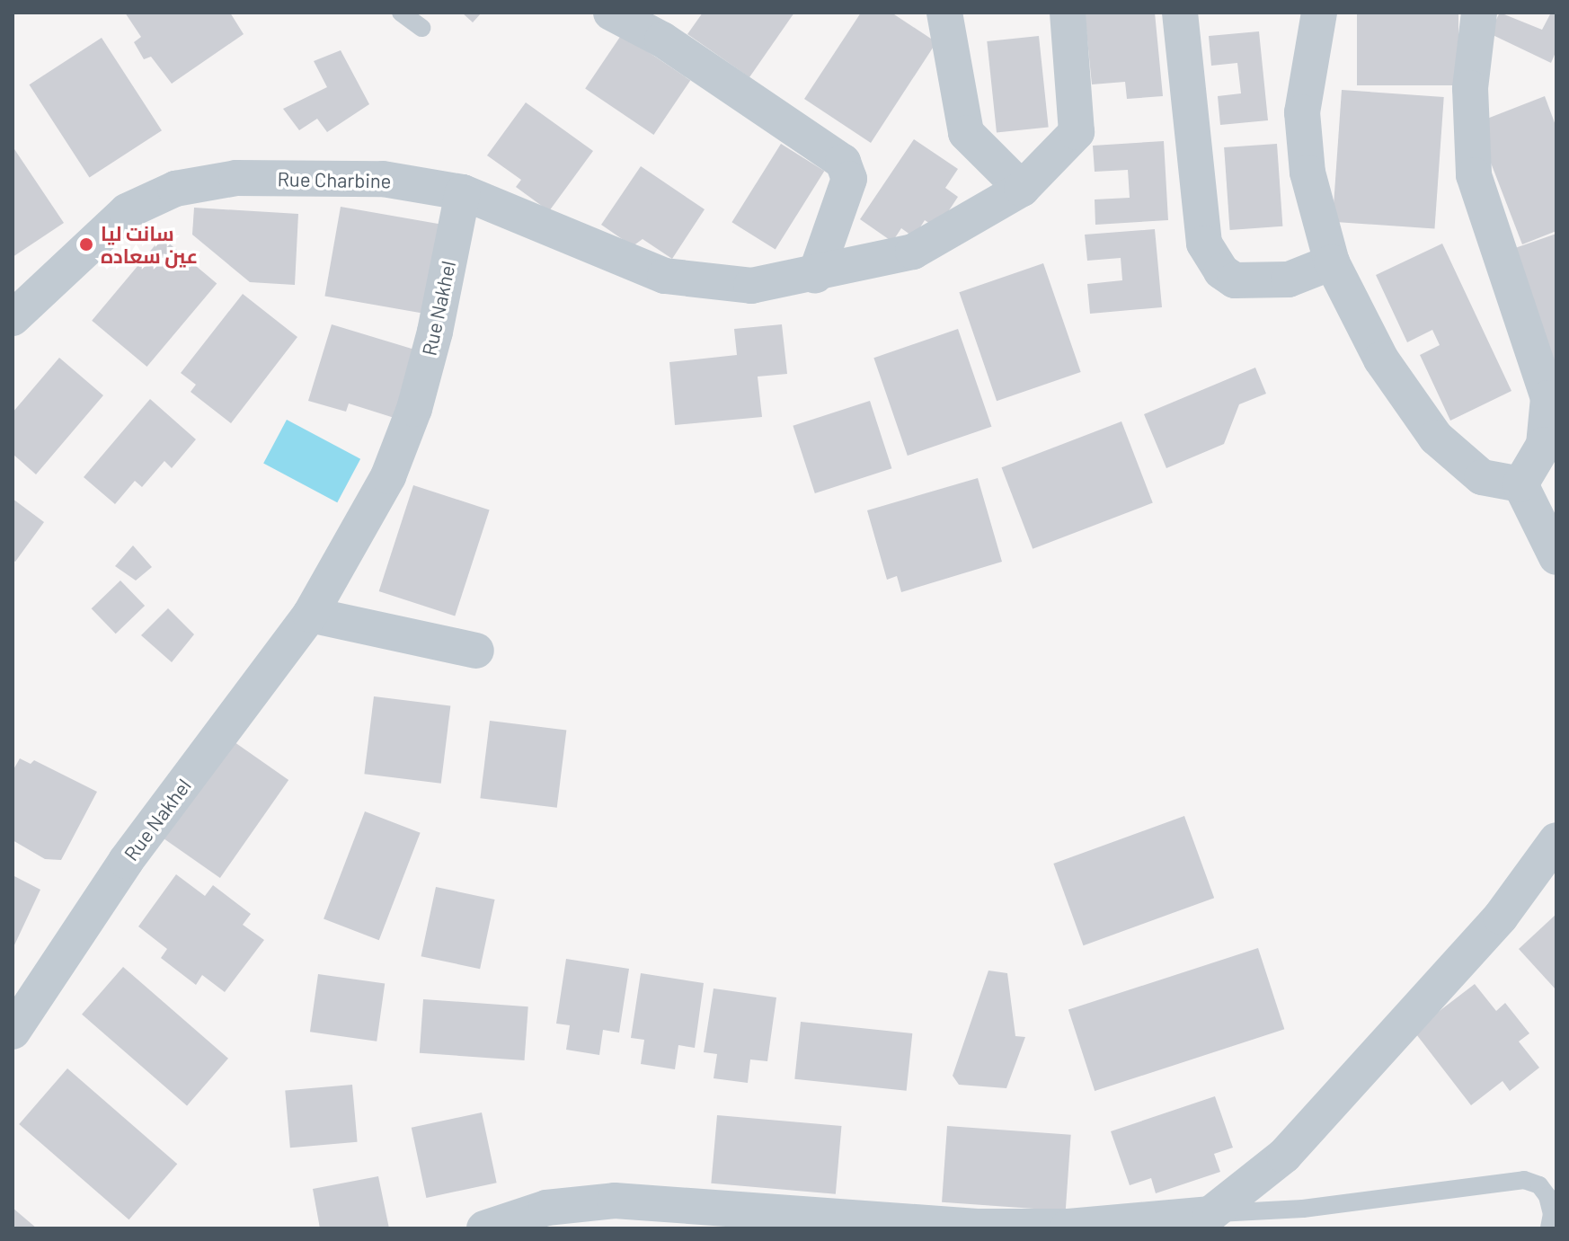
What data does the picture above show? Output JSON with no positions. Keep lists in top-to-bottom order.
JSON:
{
  "streets": {
    "street": ["Rue Charbine", "Rue Nakhel"]
  },
  "crossings": [
    ["Rue Charbine", "Rue Nakhel"]
  ],
  "places": ["سانت ليا عين سعاده"]
}
